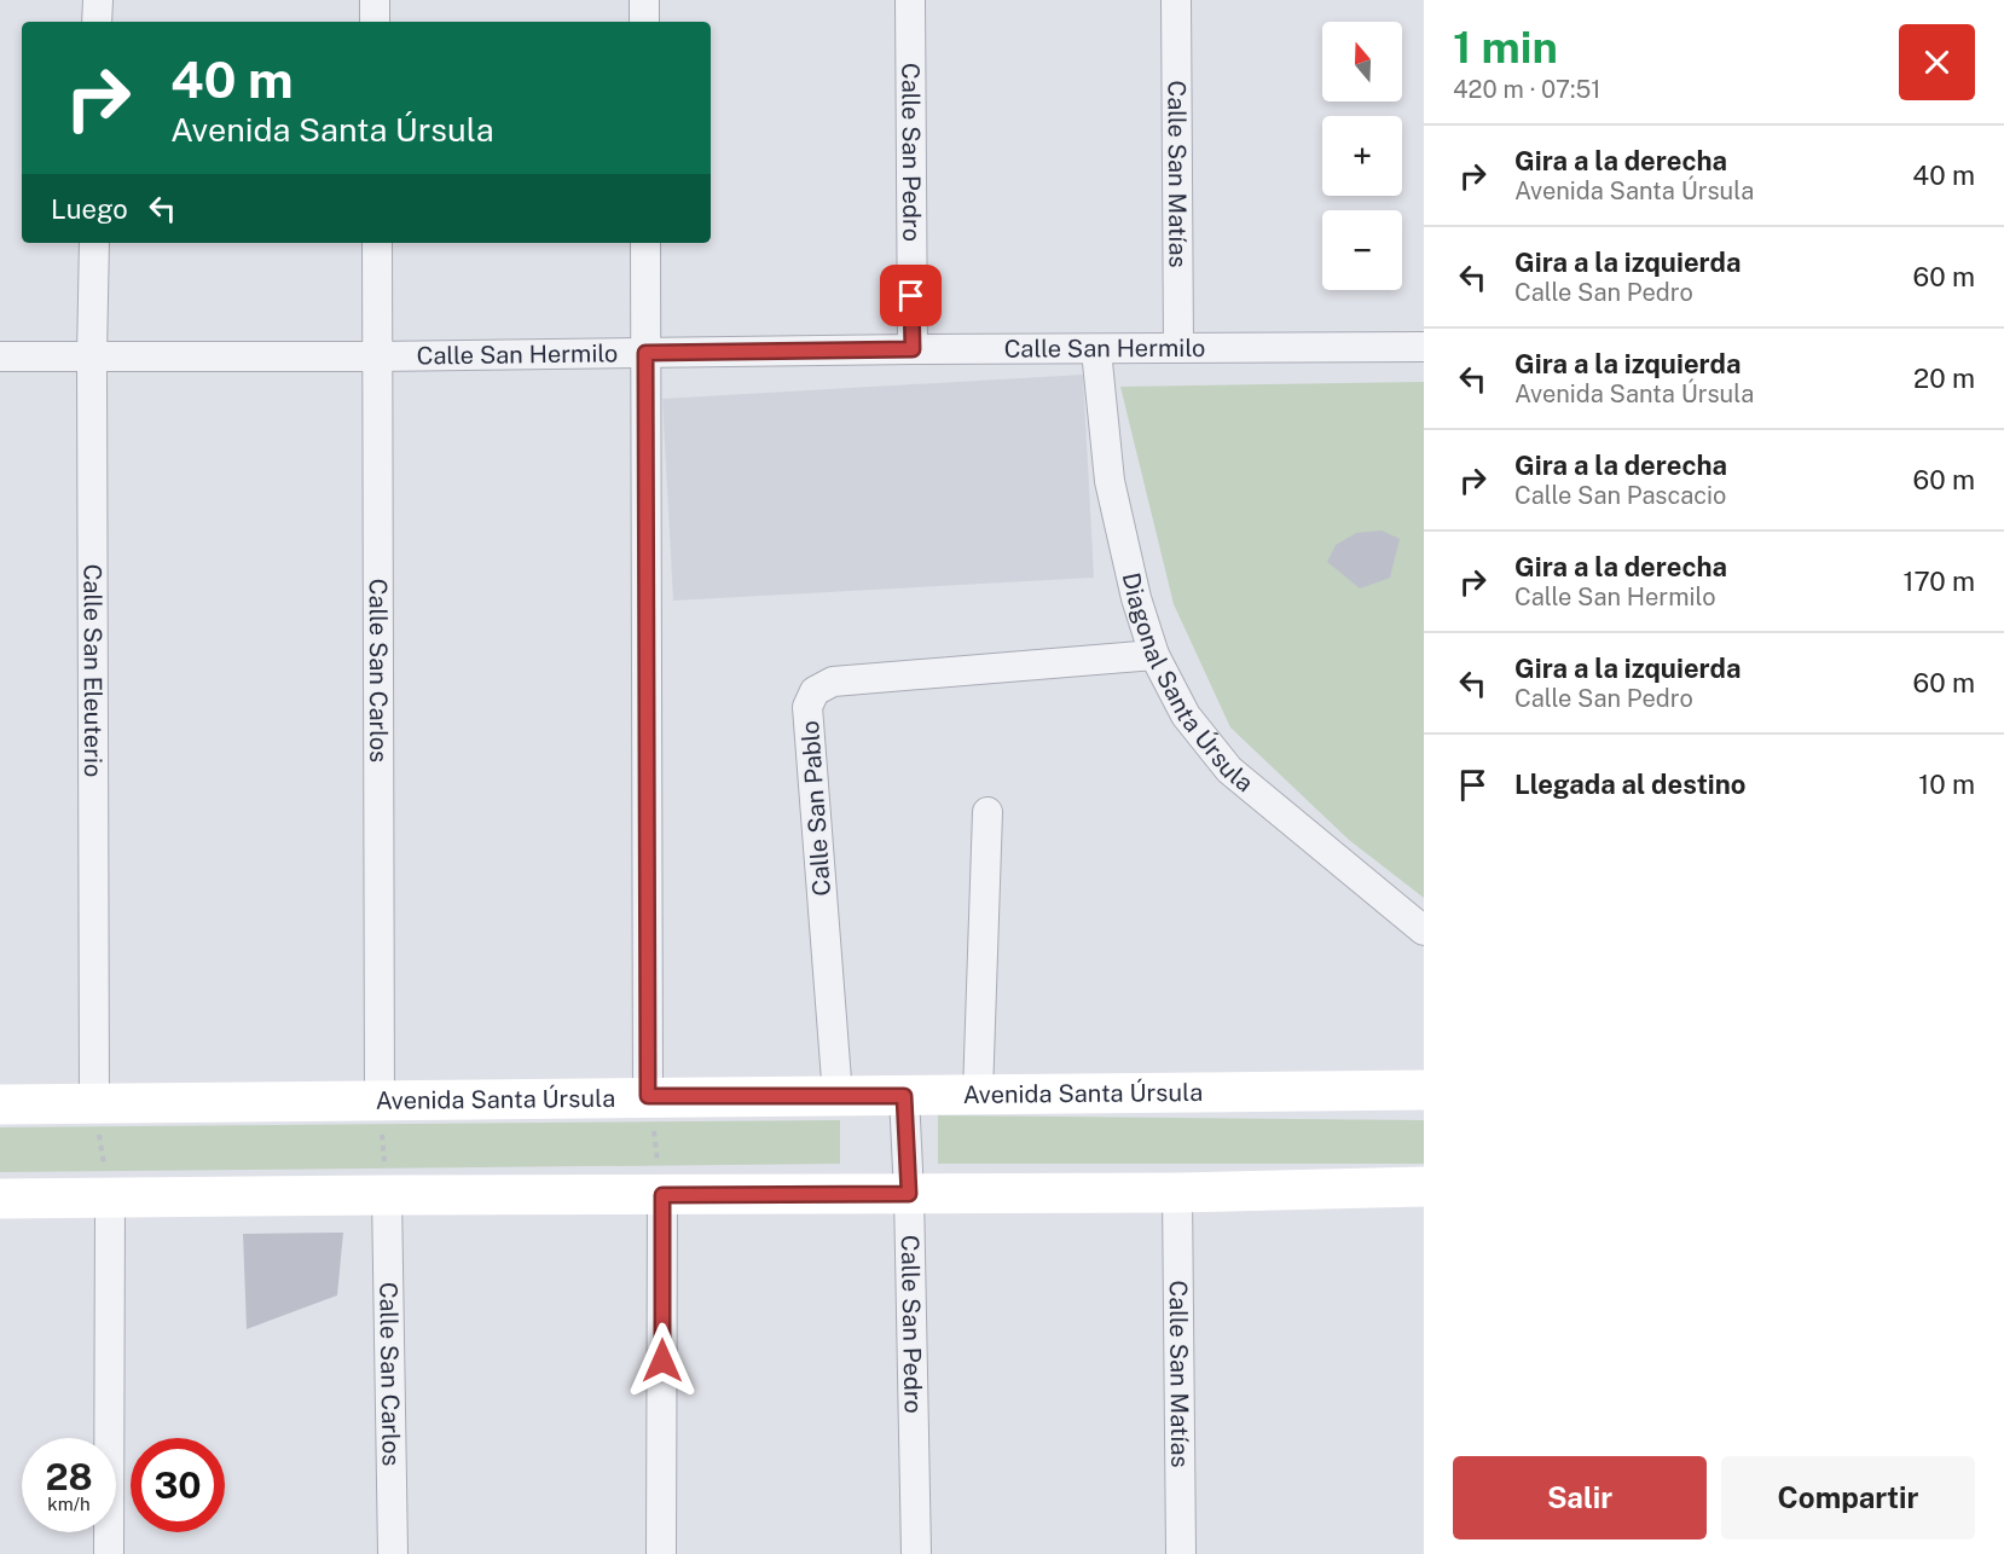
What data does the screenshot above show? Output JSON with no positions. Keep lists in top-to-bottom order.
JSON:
{
  "streets": {
    "street": [
      "Calle San Pedro",
      "Calle San Matías",
      "Calle San Hermilo",
      "Calle San Eleuterio",
      "Calle San Carlos",
      "Diagonal Santa Úrsula",
      "Calle San Pablo",
      "Avenida Santa Úrsula"
    ]
  },
  "crossings": [
    ["Calle San Pedro", "Calle San Hermilo"],
    ["Calle San Pedro", "Avenida Santa Úrsula"],
    ["Calle San Matías", "Calle San Hermilo"],
    ["Calle San Hermilo", "Calle San Eleuterio"],
    ["Calle San Hermilo", "Calle San Carlos"],
    ["Calle San Hermilo", "Diagonal Santa Úrsula"],
    ["Calle San Eleuterio", "Avenida Santa Úrsula"],
    ["Calle San Carlos", "Avenida Santa Úrsula"],
    ["Diagonal Santa Úrsula", "Calle San Pablo"],
    ["Calle San Pablo", "Avenida Santa Úrsula"]
  ],
  "north": "top",
  "page": {
    "heading": ["1 min", "420 m · 07:51"],
    "map_buttons": ["+", "−"],
    "turn": ["40 m", "Avenida Santa Úrsula"],
    "list": [
      {
        "name": "Gira a la derecha",
        "note": "Avenida Santa Úrsula",
        "value": "40 m"
      },
      {
        "name": "Gira a la izquierda",
        "note": "Calle San Pedro",
        "value": "60 m"
      },
      {
        "name": "Gira a la izquierda",
        "note": "Avenida Santa Úrsula",
        "value": "20 m"
      },
      {
        "name": "Gira a la derecha",
        "note": "Calle San Pascacio",
        "value": "60 m"
      },
      {
        "name": "Gira a la derecha",
        "note": "Calle San Hermilo",
        "value": "170 m"
      },
      {
        "name": "Gira a la izquierda",
        "note": "Calle San Pedro",
        "value": "60 m"
      },
      {
        "name": "Llegada al destino",
        "value": "10 m"
      }
    ],
    "then": "Luego",
    "speed": "28 km/h",
    "limit": "30",
    "buttons": ["Salir", "Compartir"]
  }
}
